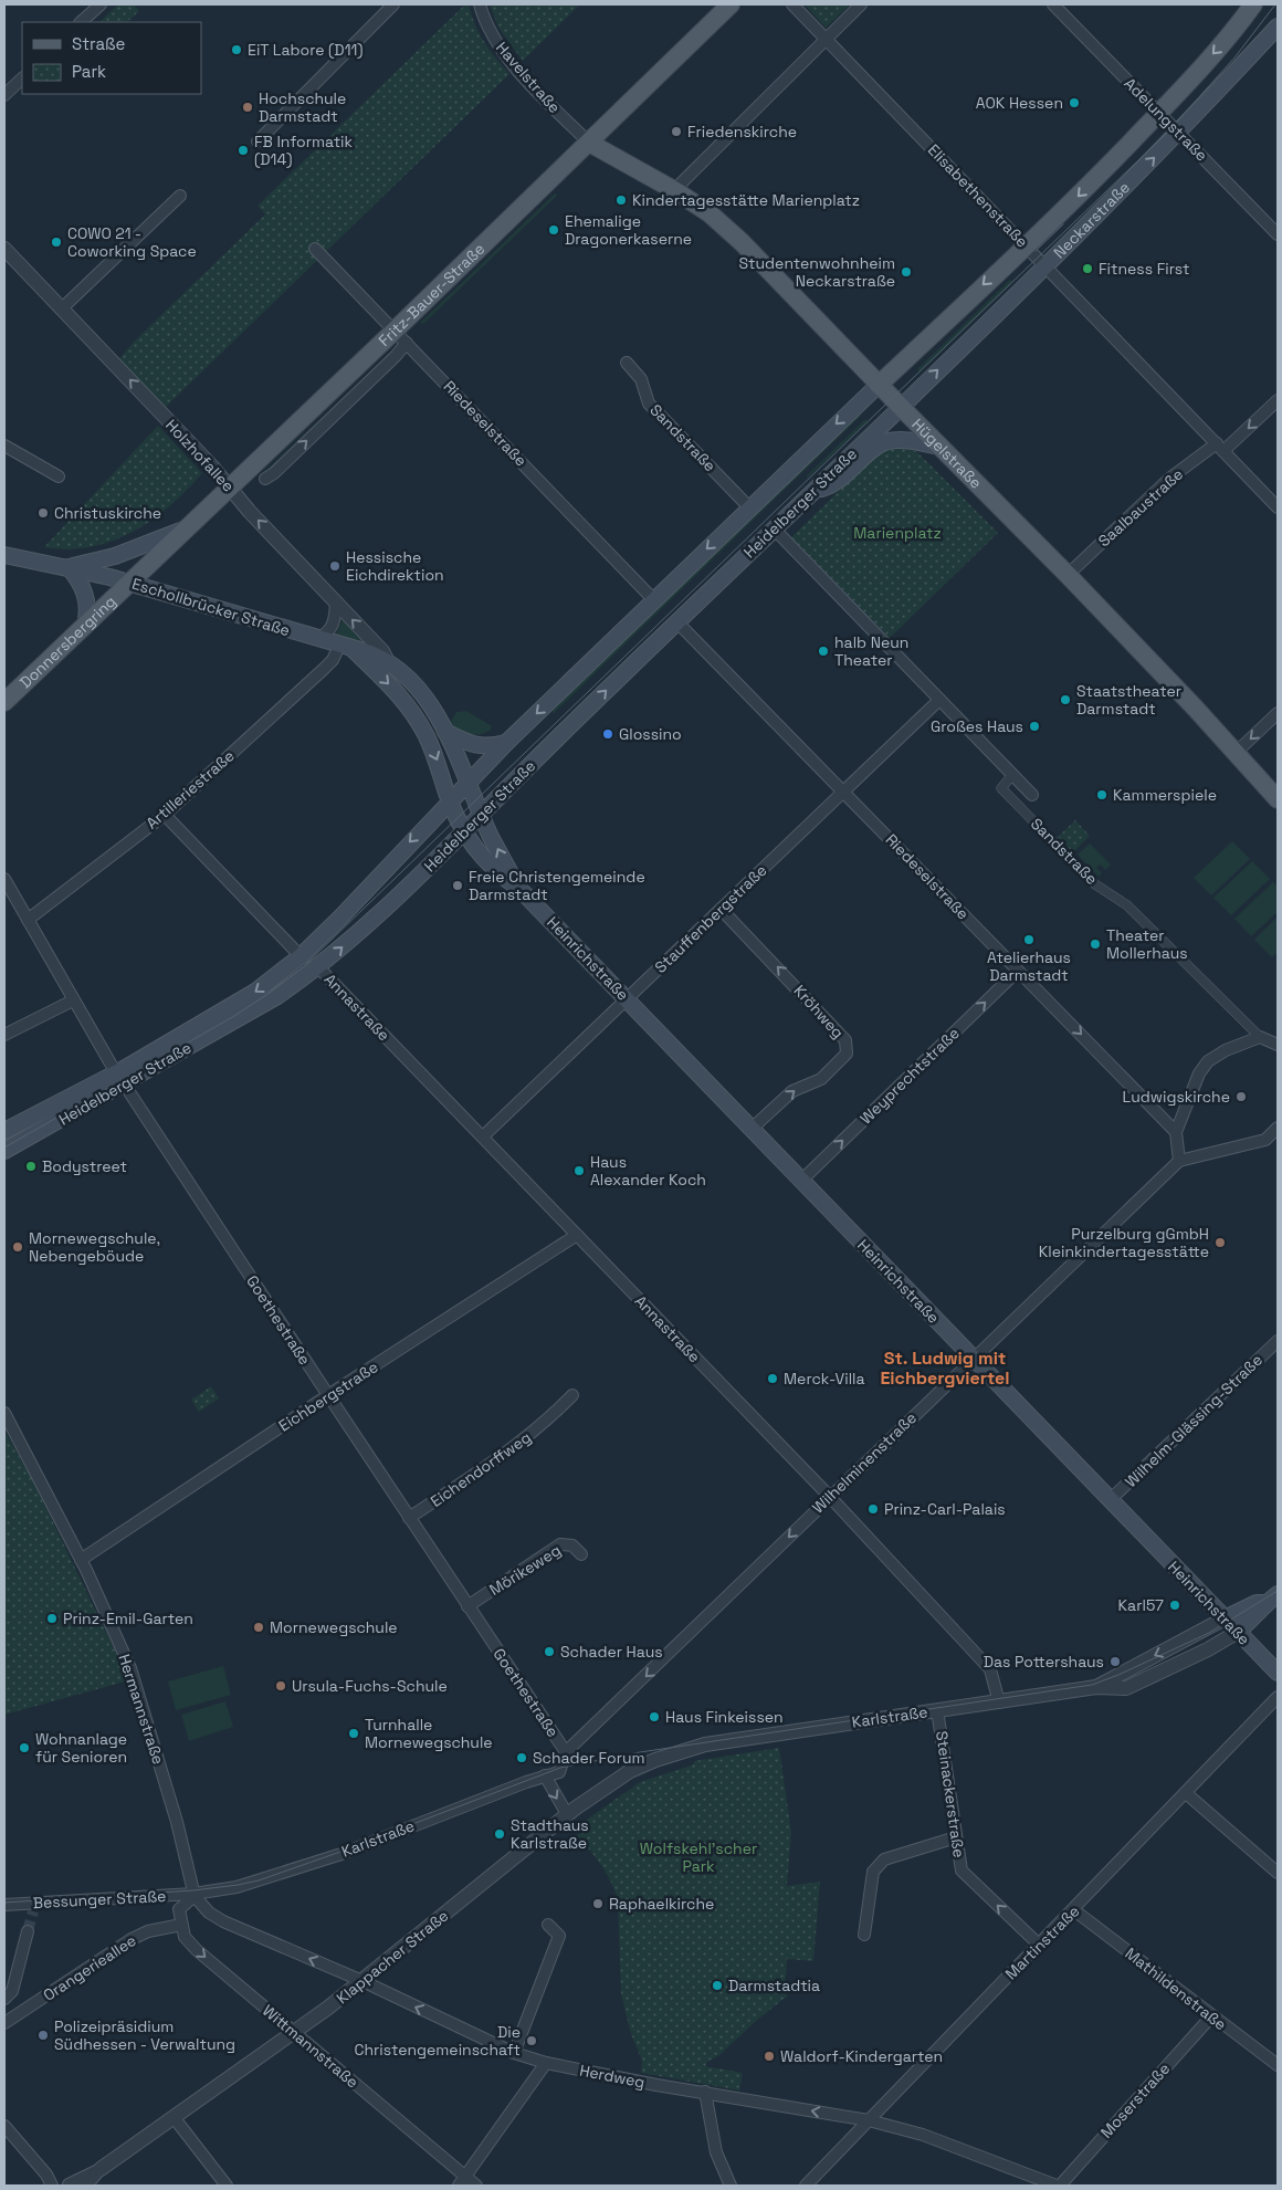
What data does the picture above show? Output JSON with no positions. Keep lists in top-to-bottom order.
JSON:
{
  "streets": {
    "main road": [
      "Neckarstraße",
      "Fritz-Bauer-Straße",
      "Hügelstraße",
      "Heidelberger Straße",
      "Eschollbrücker Straße",
      "Donnersbergring",
      "Heinrichstraße",
      "Karlstraße"
    ],
    "street": [
      "Havelstraße",
      "Adelungstraße",
      "Elisabethenstraße",
      "Riedeselstraße",
      "Sandstraße",
      "Holzhofallee",
      "Saalbaustraße",
      "Artilleriestraße",
      "Stauffenbergstraße",
      "Annastraße",
      "Kröhweg",
      "Weyprechtstraße",
      "Goethestraße",
      "Eichbergstraße",
      "Wilhelm-Glässing-Straße",
      "Wilhelminenstraße",
      "Eichendorffweg",
      "Mörikeweg",
      "Hermannstraße",
      "Steinackerstraße",
      "Bessunger Straße",
      "Martinstraße",
      "Klappacher Straße",
      "Orangerieallee",
      "Mathildenstraße",
      "Wittmannstraße",
      "Herdweg",
      "Moserstraße"
    ]
  },
  "crossings": [
    ["Havelstraße", "Fritz-Bauer-Straße"],
    ["Havelstraße", "Hügelstraße"],
    ["Adelungstraße", "Neckarstraße"],
    ["Elisabethenstraße", "Neckarstraße"],
    ["Elisabethenstraße", "Saalbaustraße"],
    ["Neckarstraße", "Hügelstraße"],
    ["Neckarstraße", "Heidelberger Straße"],
    ["Fritz-Bauer-Straße", "Riedeselstraße"],
    ["Fritz-Bauer-Straße", "Hügelstraße"],
    ["Fritz-Bauer-Straße", "Holzhofallee"],
    ["Fritz-Bauer-Straße", "Eschollbrücker Straße"],
    ["Fritz-Bauer-Straße", "Donnersbergring"],
    ["Riedeselstraße", "Heidelberger Straße"],
    ["Riedeselstraße", "Stauffenbergstraße"],
    ["Riedeselstraße", "Weyprechtstraße"],
    ["Sandstraße", "Heidelberger Straße"],
    ["Sandstraße", "Stauffenbergstraße"],
    ["Hügelstraße", "Heidelberger Straße"],
    ["Hügelstraße", "Saalbaustraße"],
    ["Holzhofallee", "Eschollbrücker Straße"],
    ["Heidelberger Straße", "Eschollbrücker Straße"],
    ["Heidelberger Straße", "Heinrichstraße"],
    ["Heidelberger Straße", "Annastraße"],
    ["Heidelberger Straße", "Goethestraße"],
    ["Eschollbrücker Straße", "Donnersbergring"],
    ["Eschollbrücker Straße", "Artilleriestraße"],
    ["Eschollbrücker Straße", "Heinrichstraße"],
    ["Artilleriestraße", "Goethestraße"],
    ["Stauffenbergstraße", "Heinrichstraße"],
    ["Stauffenbergstraße", "Annastraße"],
    ["Stauffenbergstraße", "Kröhweg"],
    ["Heinrichstraße", "Kröhweg"],
    ["Heinrichstraße", "Weyprechtstraße"],
    ["Heinrichstraße", "Wilhelm-Glässing-Straße"],
    ["Heinrichstraße", "Wilhelminenstraße"],
    ["Heinrichstraße", "Karlstraße"],
    ["Annastraße", "Eichbergstraße"],
    ["Annastraße", "Wilhelminenstraße"],
    ["Annastraße", "Karlstraße"],
    ["Goethestraße", "Eichbergstraße"],
    ["Goethestraße", "Wilhelminenstraße"],
    ["Goethestraße", "Eichendorffweg"],
    ["Goethestraße", "Mörikeweg"],
    ["Eichbergstraße", "Hermannstraße"],
    ["Wilhelminenstraße", "Karlstraße"],
    ["Hermannstraße", "Karlstraße"],
    ["Hermannstraße", "Bessunger Straße"],
    ["Hermannstraße", "Herdweg"],
    ["Karlstraße", "Steinackerstraße"],
    ["Karlstraße", "Bessunger Straße"],
    ["Karlstraße", "Klappacher Straße"],
    ["Karlstraße", "Herdweg"],
    ["Steinackerstraße", "Martinstraße"],
    ["Bessunger Straße", "Herdweg"],
    ["Martinstraße", "Mathildenstraße"],
    ["Martinstraße", "Herdweg"],
    ["Klappacher Straße", "Wittmannstraße"],
    ["Klappacher Straße", "Herdweg"],
    ["Orangerieallee", "Wittmannstraße"],
    ["Mathildenstraße", "Moserstraße"],
    ["Herdweg", "Moserstraße"]
  ],
  "one_way": [
    "Holzhofallee",
    "Weyprechtstraße",
    "Wilhelminenstraße",
    "Steinackerstraße",
    "Wittmannstraße",
    "Herdweg"
  ],
  "districts": ["St. Ludwig mit Eichbergviertel"],
  "parks": ["Marienplatz", "Wolfskehl'scher Park"],
  "places": [
    "EiT Labore (D11)",
    "AOK Hessen",
    "Hochschule Darmstadt",
    "Friedenskirche",
    "FB Informatik (D14)",
    "Kindertagesstätte Marienplatz",
    "Ehemalige Dragonerkaserne",
    "COWO 21 - Coworking Space",
    "Fitness First",
    "Studentenwohnheim Neckarstraße",
    "Christuskirche",
    "Hessische Eichdirektion",
    "halb Neun Theater",
    "Staatstheater Darmstadt",
    "Großes Haus",
    "Glossino",
    "Kammerspiele",
    "Freie Christengemeinde Darmstadt",
    "Atelierhaus Darmstadt",
    "Theater Mollerhaus",
    "Ludwigskirche",
    "Bodystreet",
    "Haus Alexander Koch",
    "Purzelburg gGmbH Kleinkindertagesstätte",
    "Mornewegschule, Nebengeböude",
    "Merck-Villa",
    "Prinz-Carl-Palais",
    "Karl57",
    "Prinz-Emil-Garten",
    "Mornewegschule",
    "Schader Haus",
    "Das Pottershaus",
    "Ursula-Fuchs-Schule",
    "Haus Finkeissen",
    "Turnhalle Mornewegschule",
    "Wohnanlage für Senioren",
    "Schader Forum",
    "Stadthaus Karlstraße",
    "Raphaelkirche",
    "Darmstadtia",
    "Polizeipräsidium Südhessen - Verwaltung",
    "Die Christengemeinschaft",
    "Waldorf-Kindergarten"
  ],
  "legend": ["Straße", "Park"]
}
